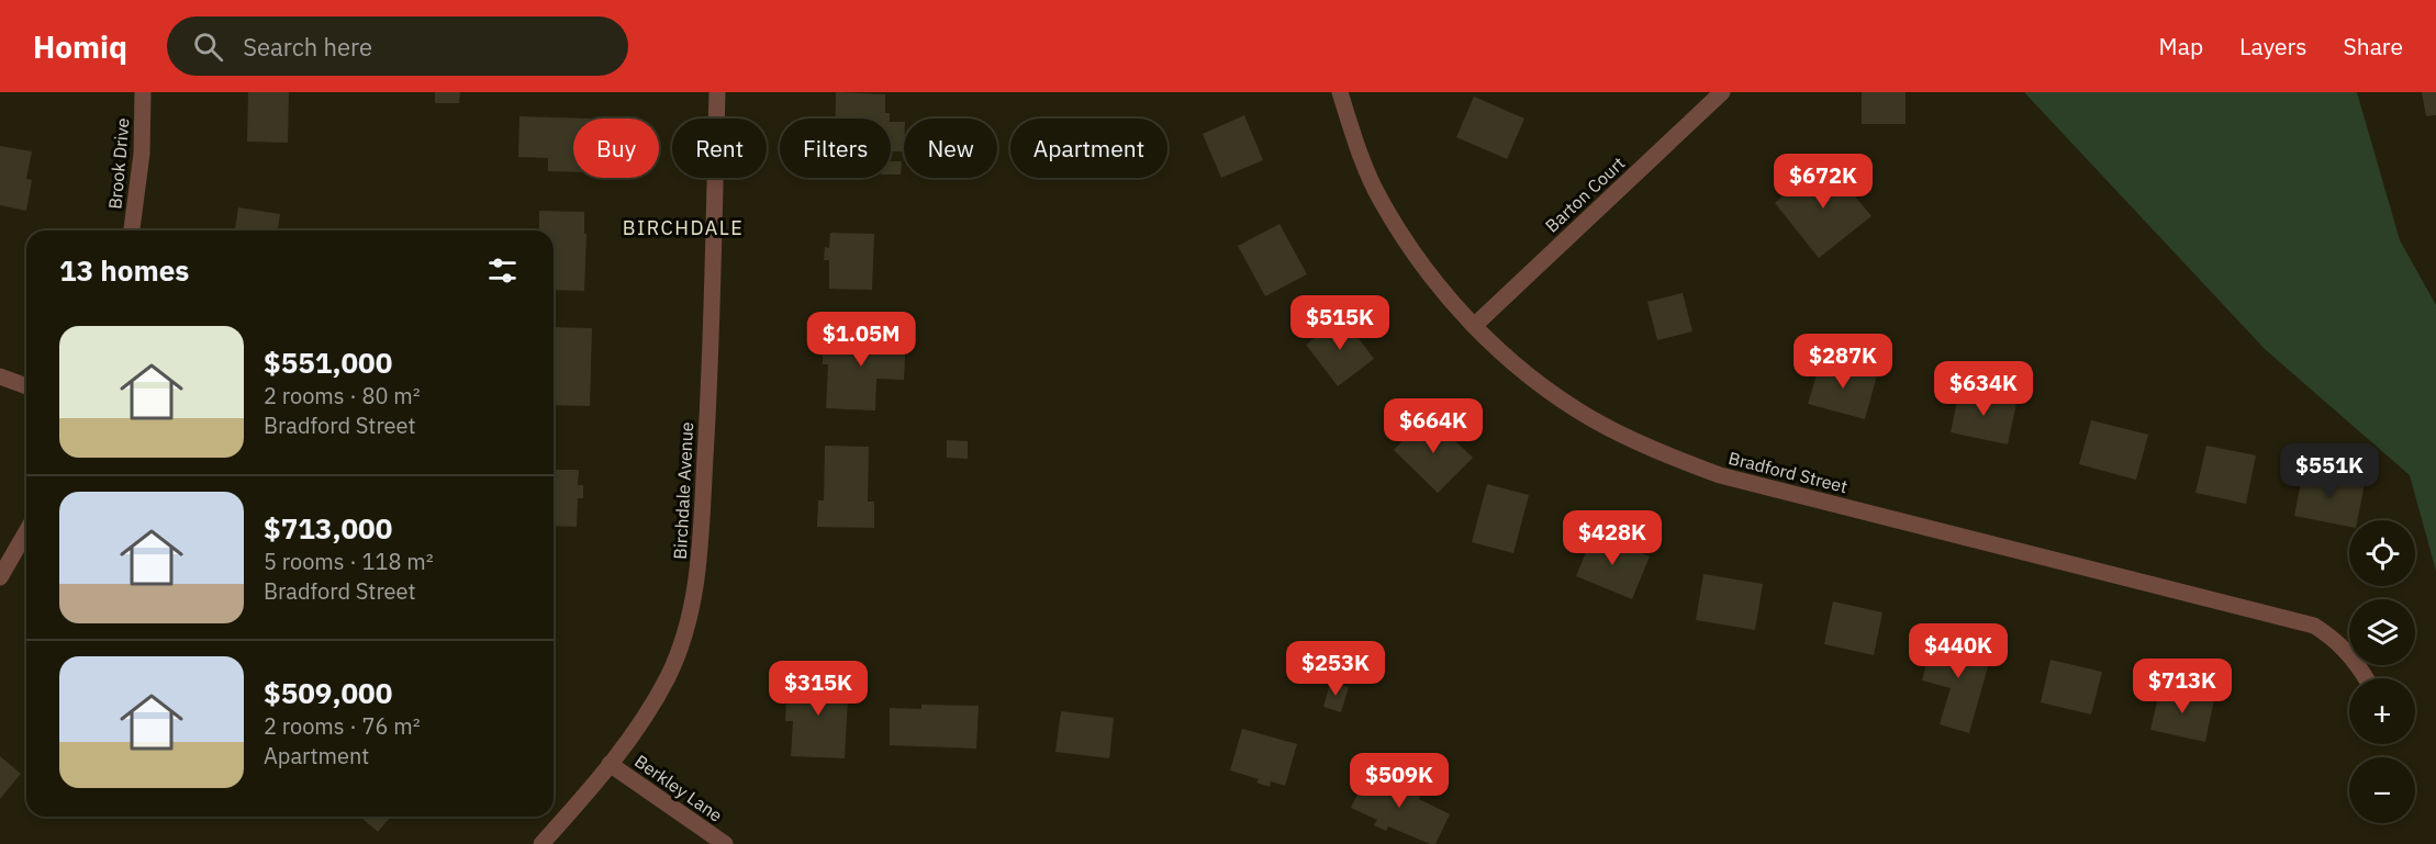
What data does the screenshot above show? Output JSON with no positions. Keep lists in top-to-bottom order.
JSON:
{
  "streets": {
    "street": [
      "Brook Drive",
      "Barton Court",
      "Bradford Street",
      "Birchdale Avenue",
      "Berkley Lane"
    ]
  },
  "crossings": [
    ["Barton Court", "Bradford Street"],
    ["Birchdale Avenue", "Berkley Lane"]
  ],
  "districts": ["BIRCHDALE"],
  "page": {
    "header": "Homiq",
    "search": "Search here",
    "nav": ["Map", "Layers", "Share"],
    "chip": [
      "Buy",
      "Rent",
      "Filters",
      "New",
      "Apartment"
    ],
    "price": [
      "$672K",
      "$515K",
      "$1.05M",
      "$287K",
      "$634K",
      "$664K",
      "$551K",
      "$428K",
      "$440K",
      "$253K",
      "$713K",
      "$315K",
      "$509K"
    ],
    "heading": "13 homes",
    "list": [
      {
        "name": "$551,000",
        "note": "2 rooms · 80 m² · Bradford Street"
      },
      {
        "name": "$713,000",
        "note": "5 rooms · 118 m² · Bradford Street"
      },
      {
        "name": "$509,000",
        "note": "2 rooms · 76 m² · Apartment"
      }
    ],
    "map_buttons": ["+", "−"]
  }
}
